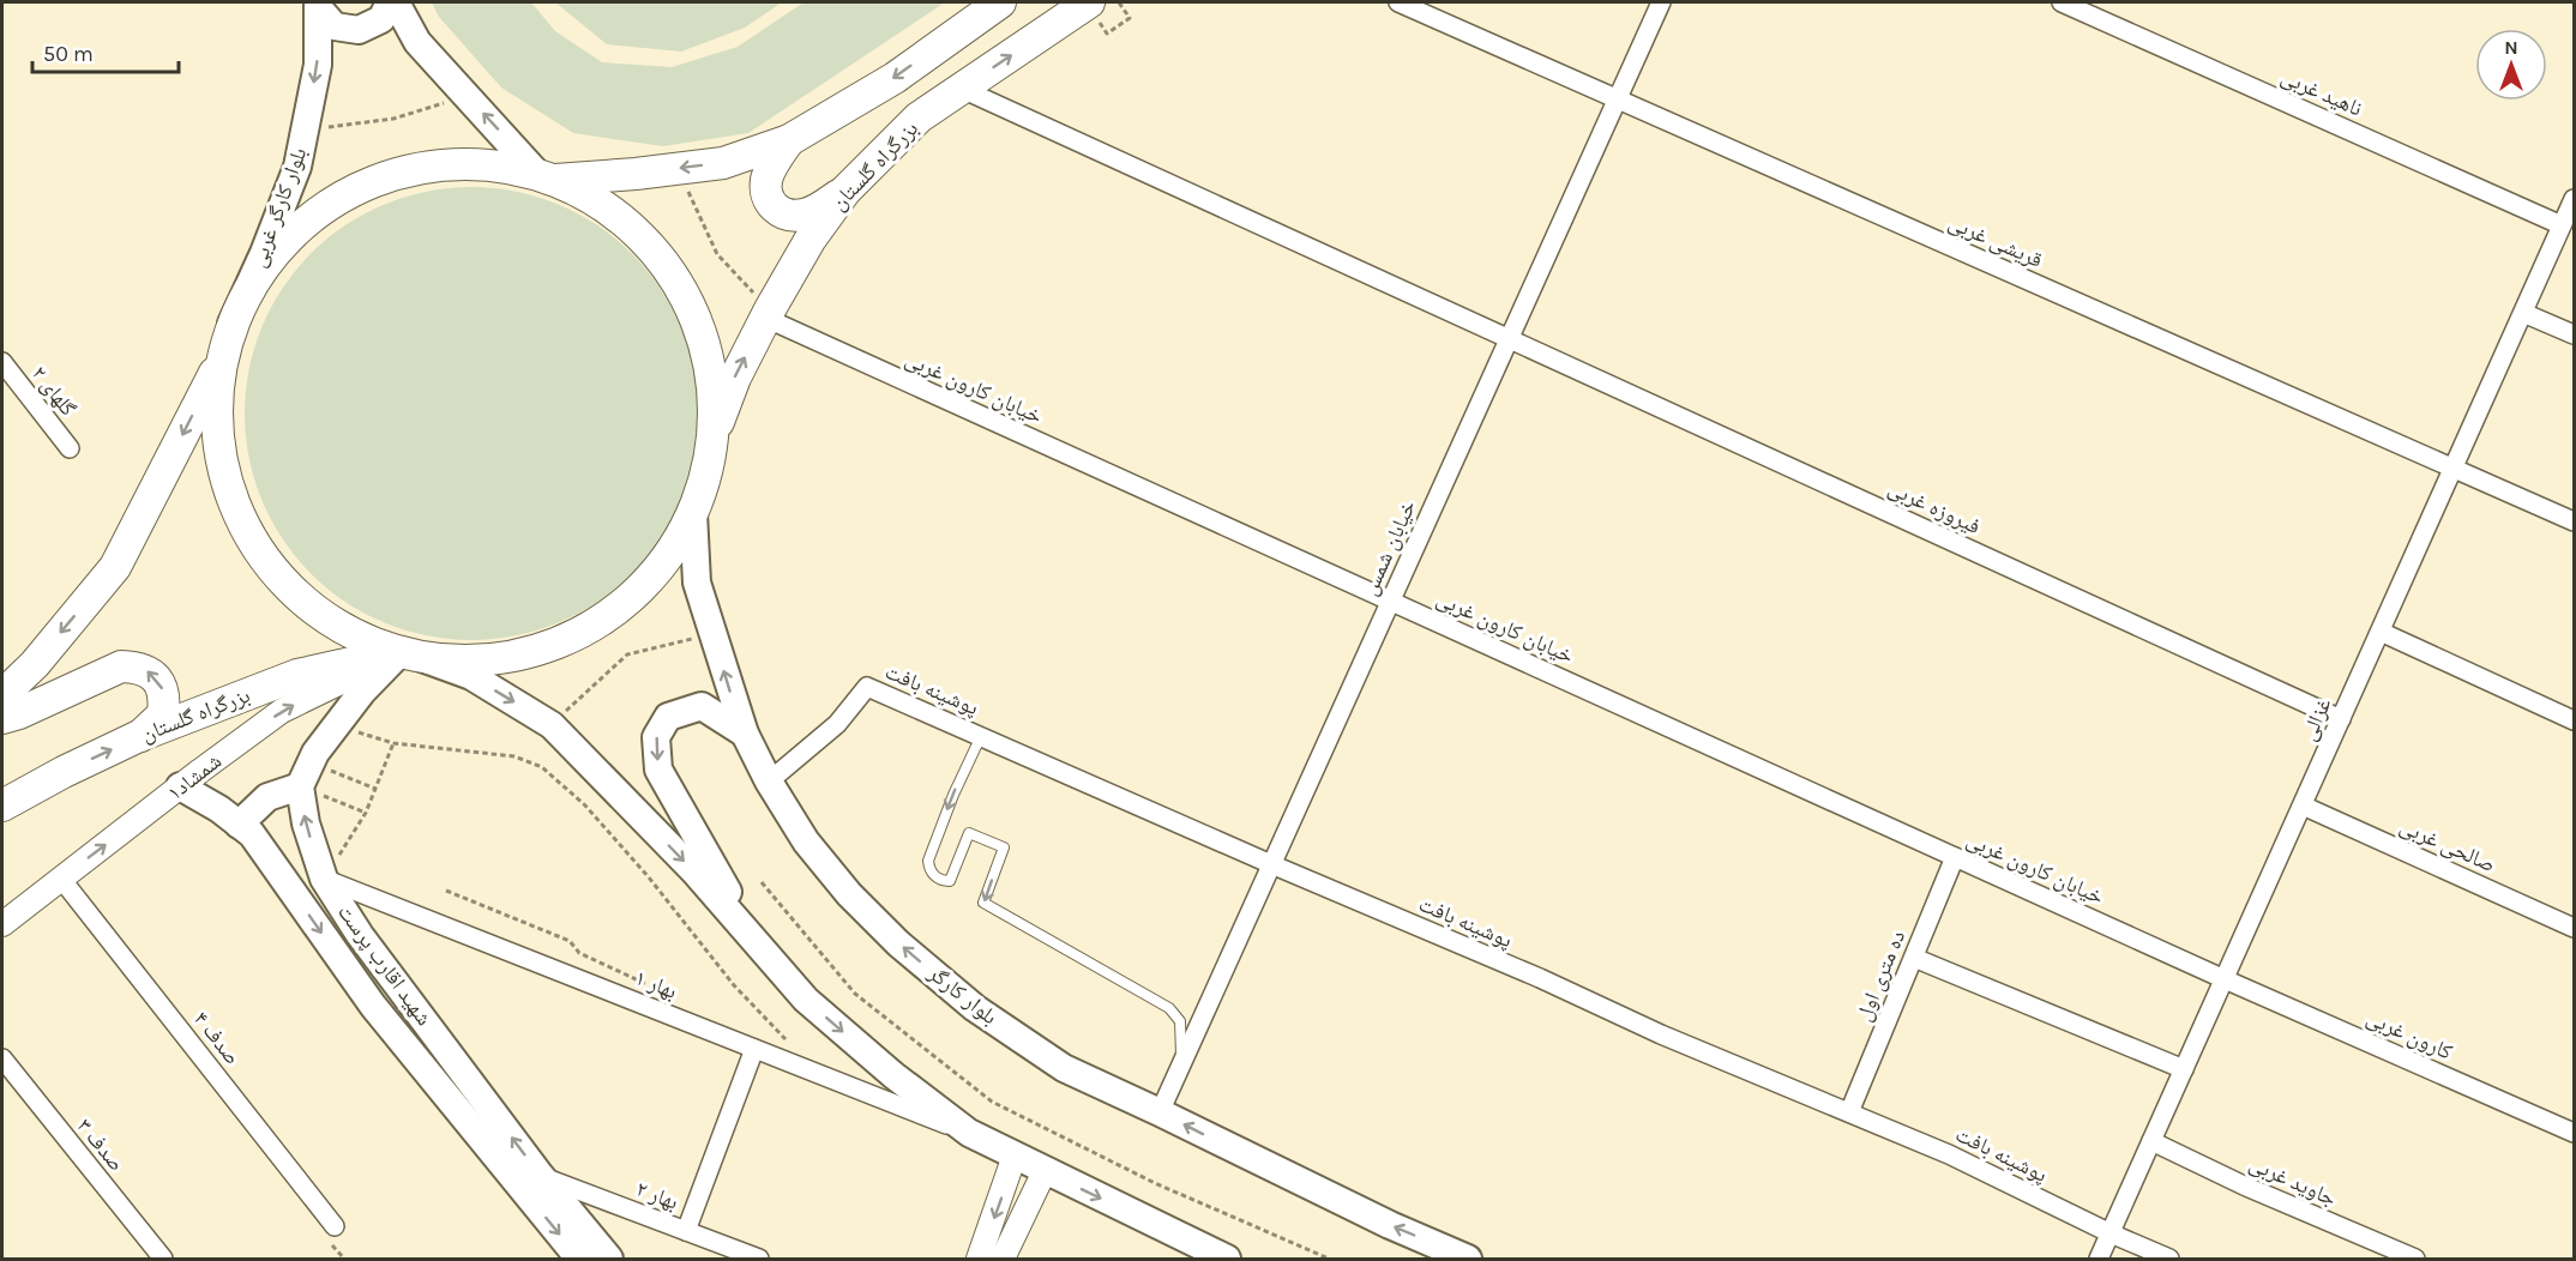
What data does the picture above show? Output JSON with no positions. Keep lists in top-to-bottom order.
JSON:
{
  "streets": {
    "highway": ["بزرگراه گلستان"],
    "main road": ["بلوار کارگر غربی", "شهید اقارب پرست", "بلوار کارگر"],
    "street": [
      "ناهید غربی",
      "قریشی غربی",
      "خیابان کارون غربی",
      "گلهای ۲",
      "فیروزه غربی",
      "خیابان شمس",
      "پوشینه بافت",
      "غزالی",
      "شمشاد۱",
      "صالحی غربی",
      "ده متری اول",
      "بهار ۱",
      "کارون غربی",
      "صدف ۴",
      "صدف ۳",
      "جاوید غربی",
      "بهار ۲"
    ]
  },
  "crossings": [
    ["ناهید غربی", "غزالی"],
    ["بزرگراه گلستان", "خیابان کارون غربی"],
    ["بزرگراه گلستان", "فیروزه غربی"],
    ["بزرگراه گلستان", "شمشاد۱"],
    ["قریشی غربی", "خیابان شمس"],
    ["قریشی غربی", "غزالی"],
    ["خیابان کارون غربی", "خیابان شمس"],
    ["خیابان کارون غربی", "غزالی"],
    ["خیابان کارون غربی", "ده متری اول"],
    ["خیابان کارون غربی", "کارون غربی"],
    ["فیروزه غربی", "خیابان شمس"],
    ["فیروزه غربی", "غزالی"],
    ["خیابان شمس", "پوشینه بافت"],
    ["خیابان شمس", "بلوار کارگر"],
    ["پوشینه بافت", "غزالی"],
    ["پوشینه بافت", "ده متری اول"],
    ["پوشینه بافت", "بلوار کارگر"],
    ["غزالی", "صالحی غربی"],
    ["غزالی", "کارون غربی"],
    ["غزالی", "جاوید غربی"],
    ["شمشاد۱", "شهید اقارب پرست"],
    ["شمشاد۱", "صدف ۴"],
    ["شهید اقارب پرست", "بهار ۱"],
    ["شهید اقارب پرست", "بهار ۲"]
  ],
  "one_way": ["بلوار کارگر غربی", "شمشاد۱"],
  "scale_bar": "50 m",
  "north": "top"
}
